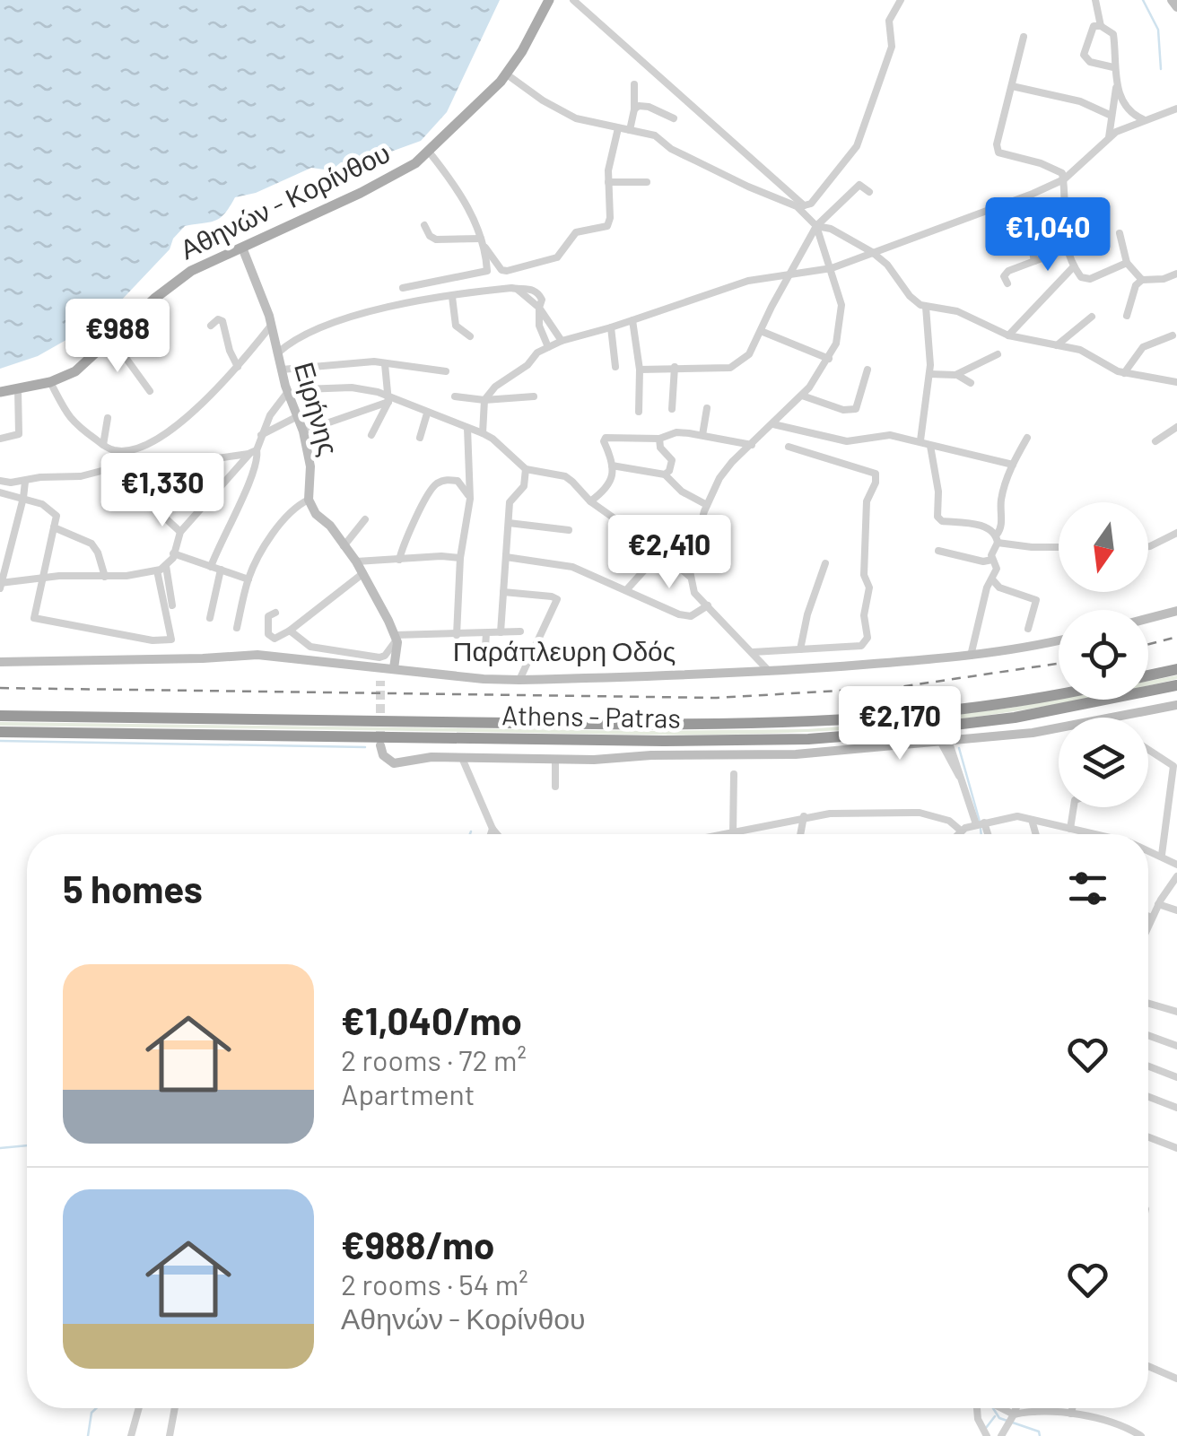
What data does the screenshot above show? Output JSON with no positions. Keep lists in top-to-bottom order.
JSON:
{
  "streets": {
    "highway": ["Athens - Patras"],
    "main road": ["Αθηνών - Κορίνθου"],
    "street": ["Ειρήνης", "Παράπλευρη Οδός"]
  },
  "crossings": [
    ["Αθηνών - Κορίνθου", "Ειρήνης"]
  ],
  "north": "bottom",
  "page": {
    "price": [
      "€1,040",
      "€988",
      "€1,330",
      "€2,410",
      "€2,170"
    ],
    "heading": "5 homes",
    "list": [
      {
        "name": "€1,040/mo",
        "note": "2 rooms · 72 m² · Apartment"
      },
      {
        "name": "€988/mo",
        "note": "2 rooms · 54 m² · Αθηνών - Κορίνθου"
      }
    ]
  }
}
